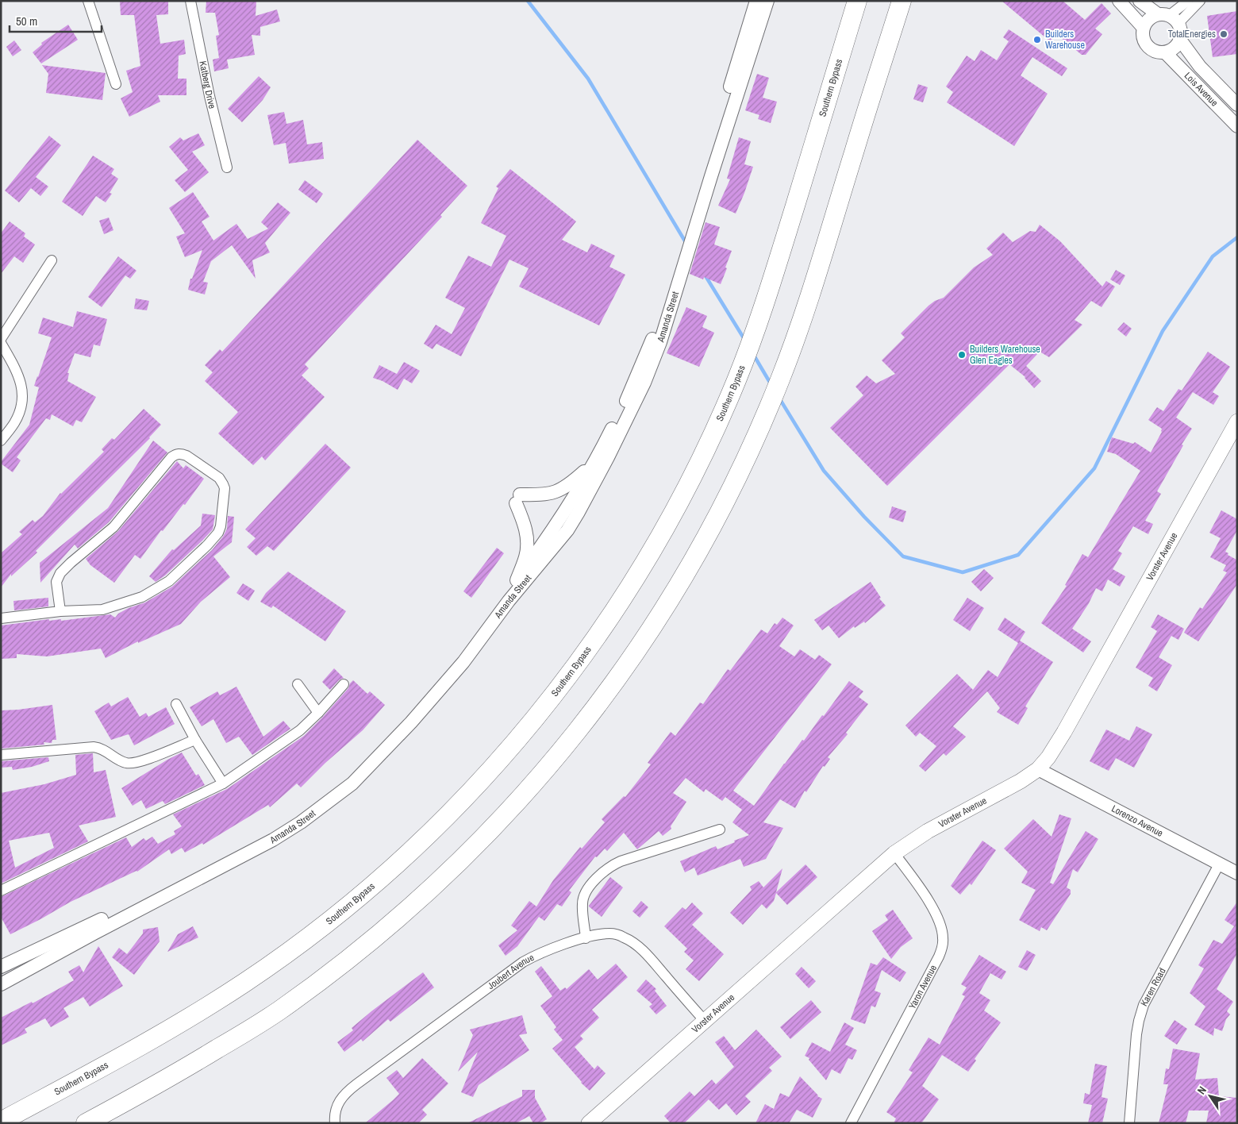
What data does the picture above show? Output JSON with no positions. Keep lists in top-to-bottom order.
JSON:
{
  "streets": {
    "highway": ["Southern Bypass"],
    "main road": ["Vorster Avenue"],
    "street": [
      "Katberg Drive",
      "Lois Avenue",
      "Amanda Street",
      "Lorenzo Avenue",
      "Joubert Avenue",
      "Yaron Avenue",
      "Karen Road"
    ]
  },
  "crossings": [
    ["Vorster Avenue", "Lorenzo Avenue"],
    ["Vorster Avenue", "Joubert Avenue"],
    ["Vorster Avenue", "Yaron Avenue"],
    ["Lorenzo Avenue", "Karen Road"]
  ],
  "places": ["TotalEnergies", "Builders Warehouse", "Builders Warehouse Glen Eagles"],
  "scale_bar": "50 m",
  "north": "top left"
}
